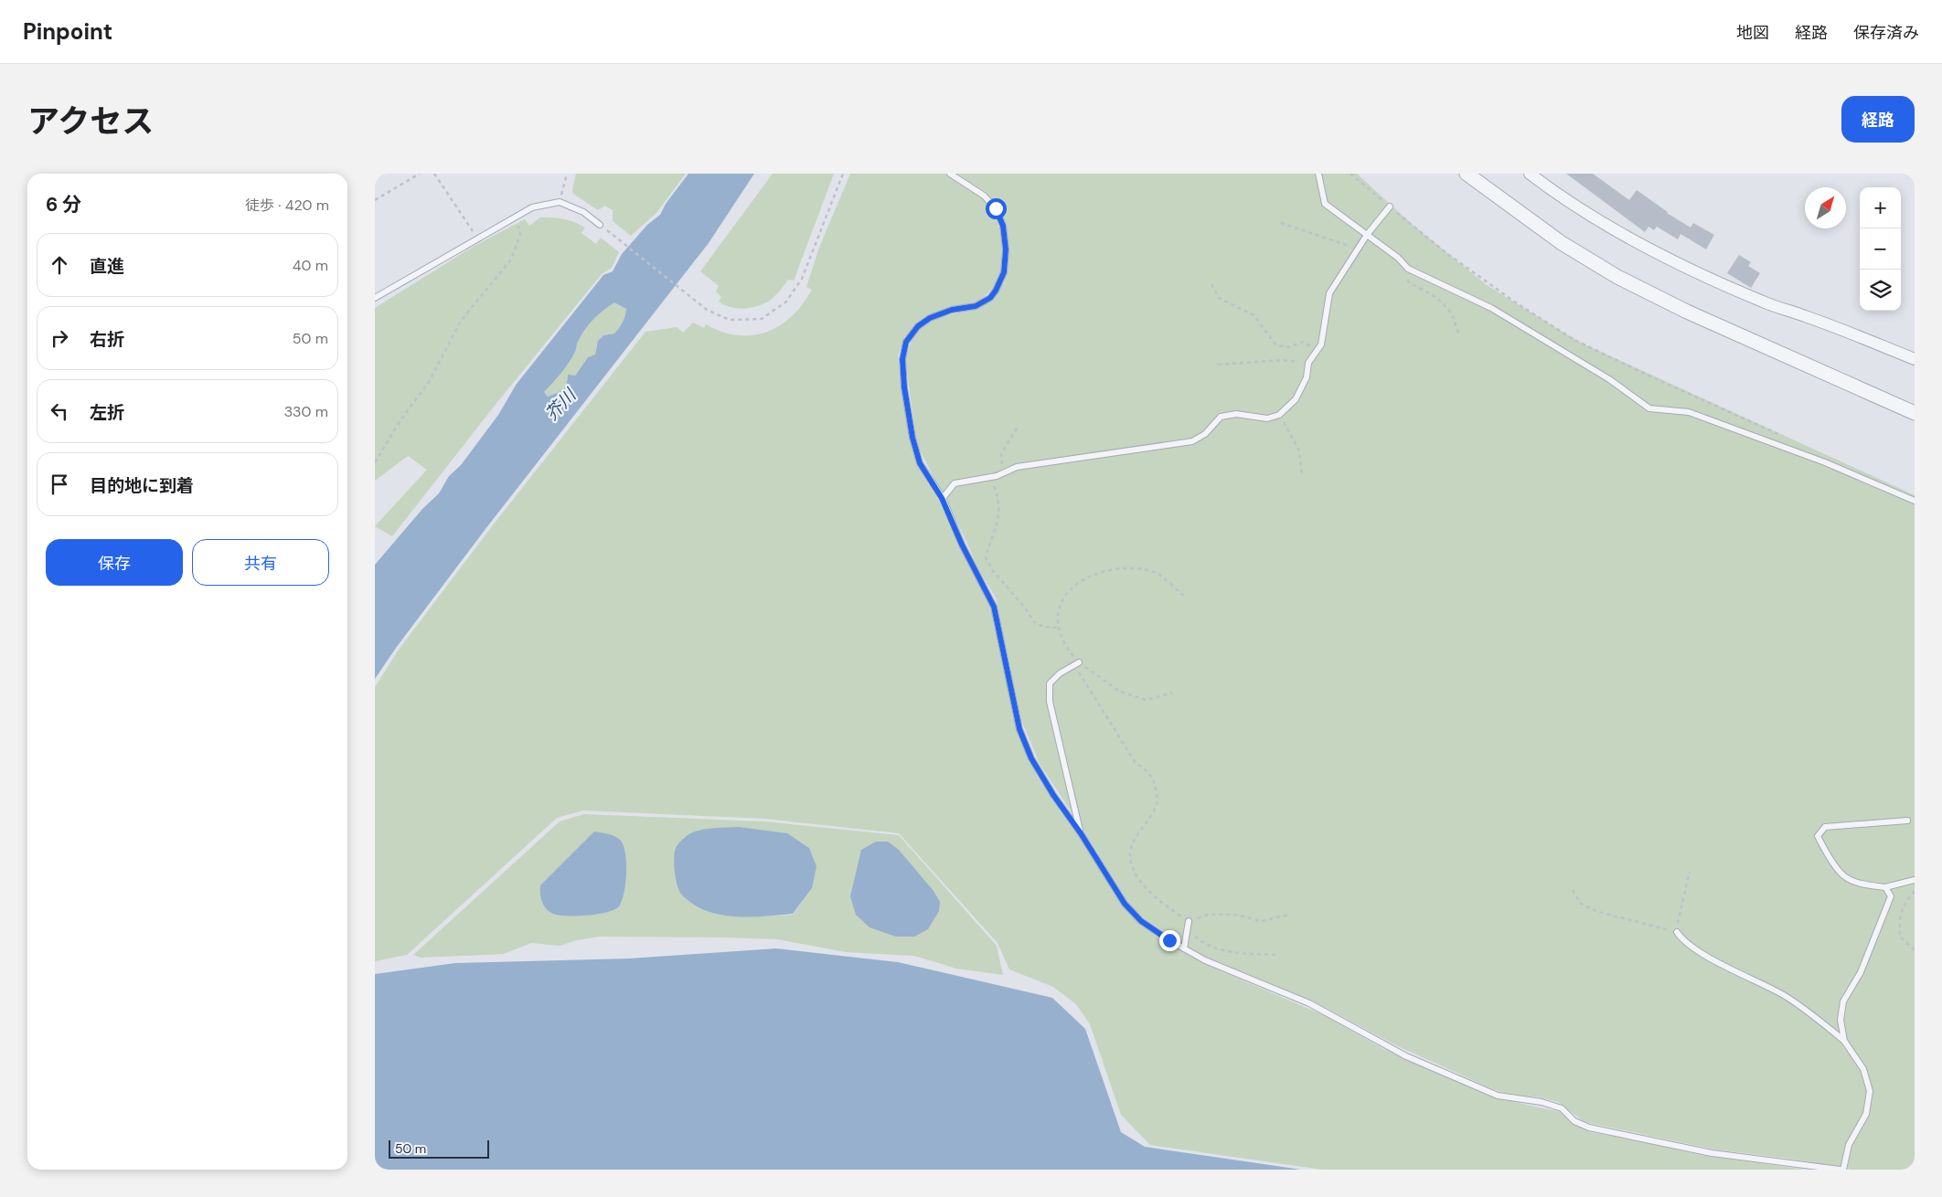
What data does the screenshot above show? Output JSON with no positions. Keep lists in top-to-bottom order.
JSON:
{
  "water": ["芥川"],
  "scale_bar": "50 m",
  "north": "top right",
  "page": {
    "header": "Pinpoint",
    "nav": ["地図", "経路", "保存済み"],
    "title": "アクセス",
    "buttons": [
      "経路",
      ["保存", "共有"]
    ],
    "heading": ["6 分", "徒歩 · 420 m"],
    "map_buttons": ["+", "−"],
    "list": [
      ["直進", "40 m"],
      ["右折", "50 m"],
      ["左折", "330 m"],
      "目的地に到着"
    ],
    "scale": "50 m"
  }
}
